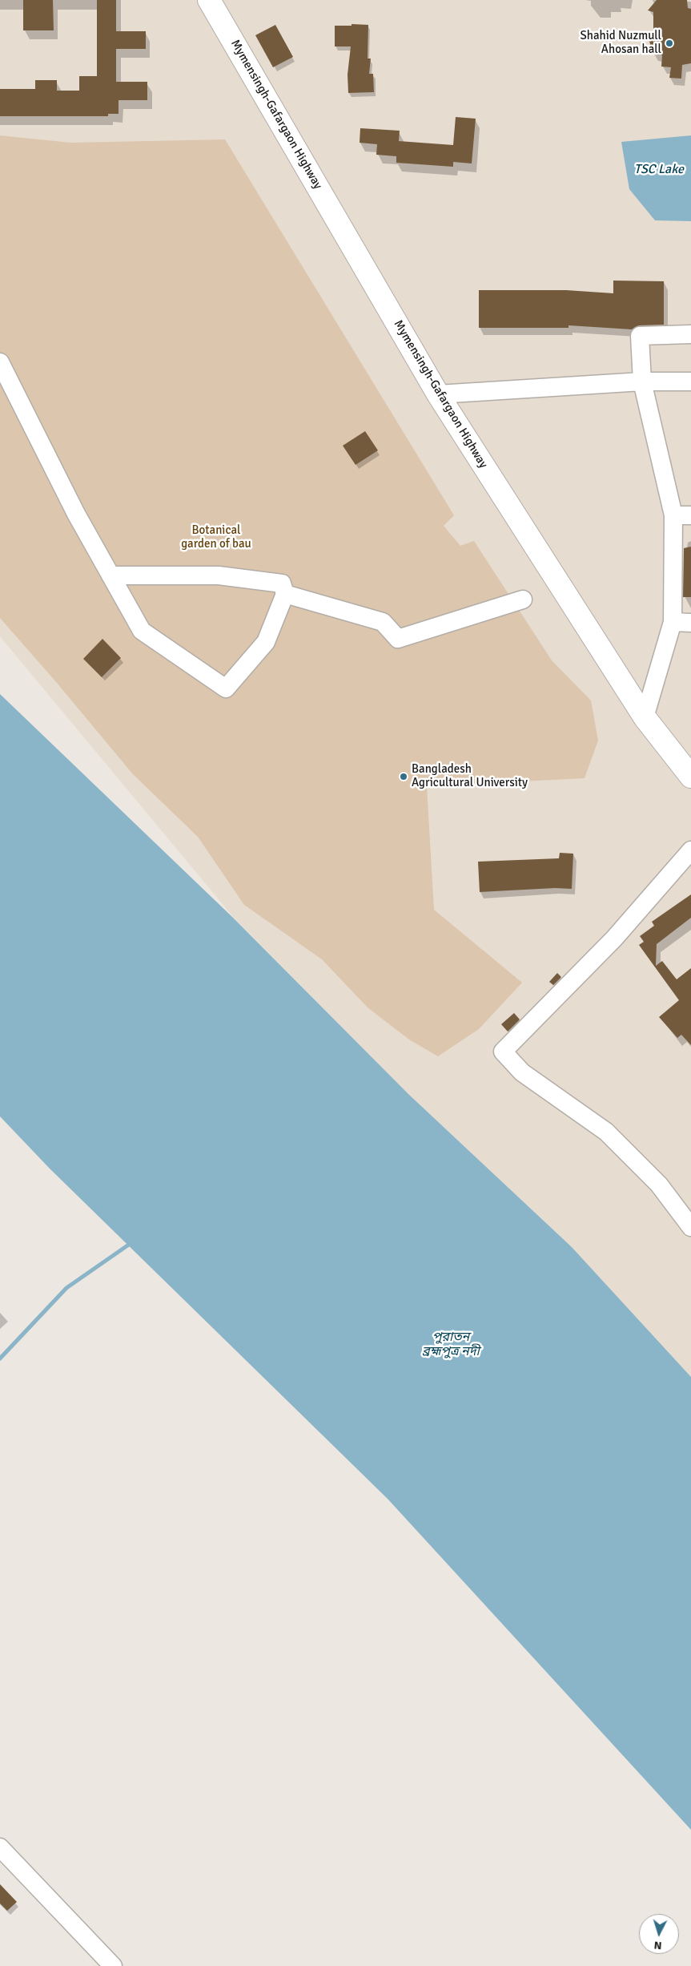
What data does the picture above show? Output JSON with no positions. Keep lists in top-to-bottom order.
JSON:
{
  "streets": {
    "main road": ["Mymensingh-Gafargaon Highway"]
  },
  "water": ["TSC Lake", "পুরাতন ব্রহ্মপুত্র নদী"],
  "parks": ["Botanical garden of bau"],
  "places": ["Shahid Nuzmull Ahosan hall", "Bangladesh Agricultural University"],
  "north": "bottom"
}
